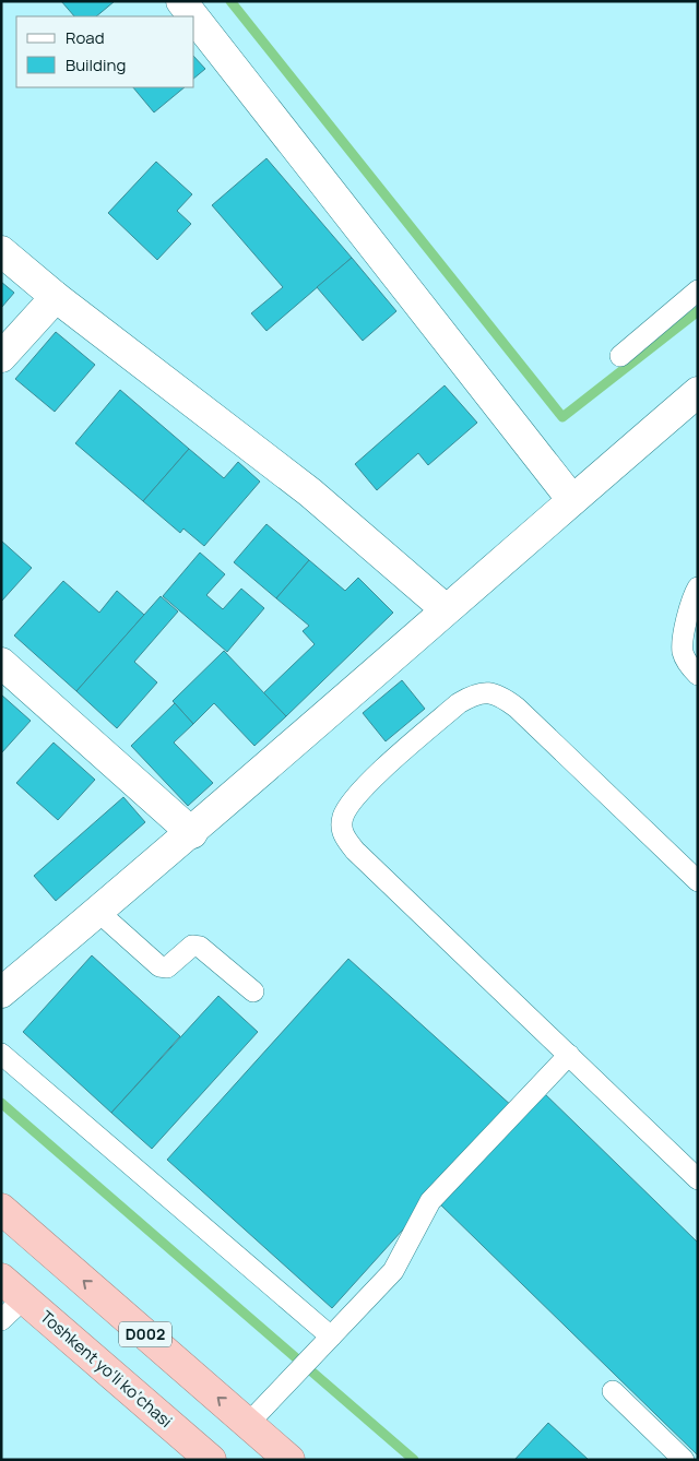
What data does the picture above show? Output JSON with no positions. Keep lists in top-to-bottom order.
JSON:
{
  "streets": {
    "highway": ["D002", "Toshkent yo‘li ko‘chasi"]
  },
  "legend": ["Road", "Building"]
}
